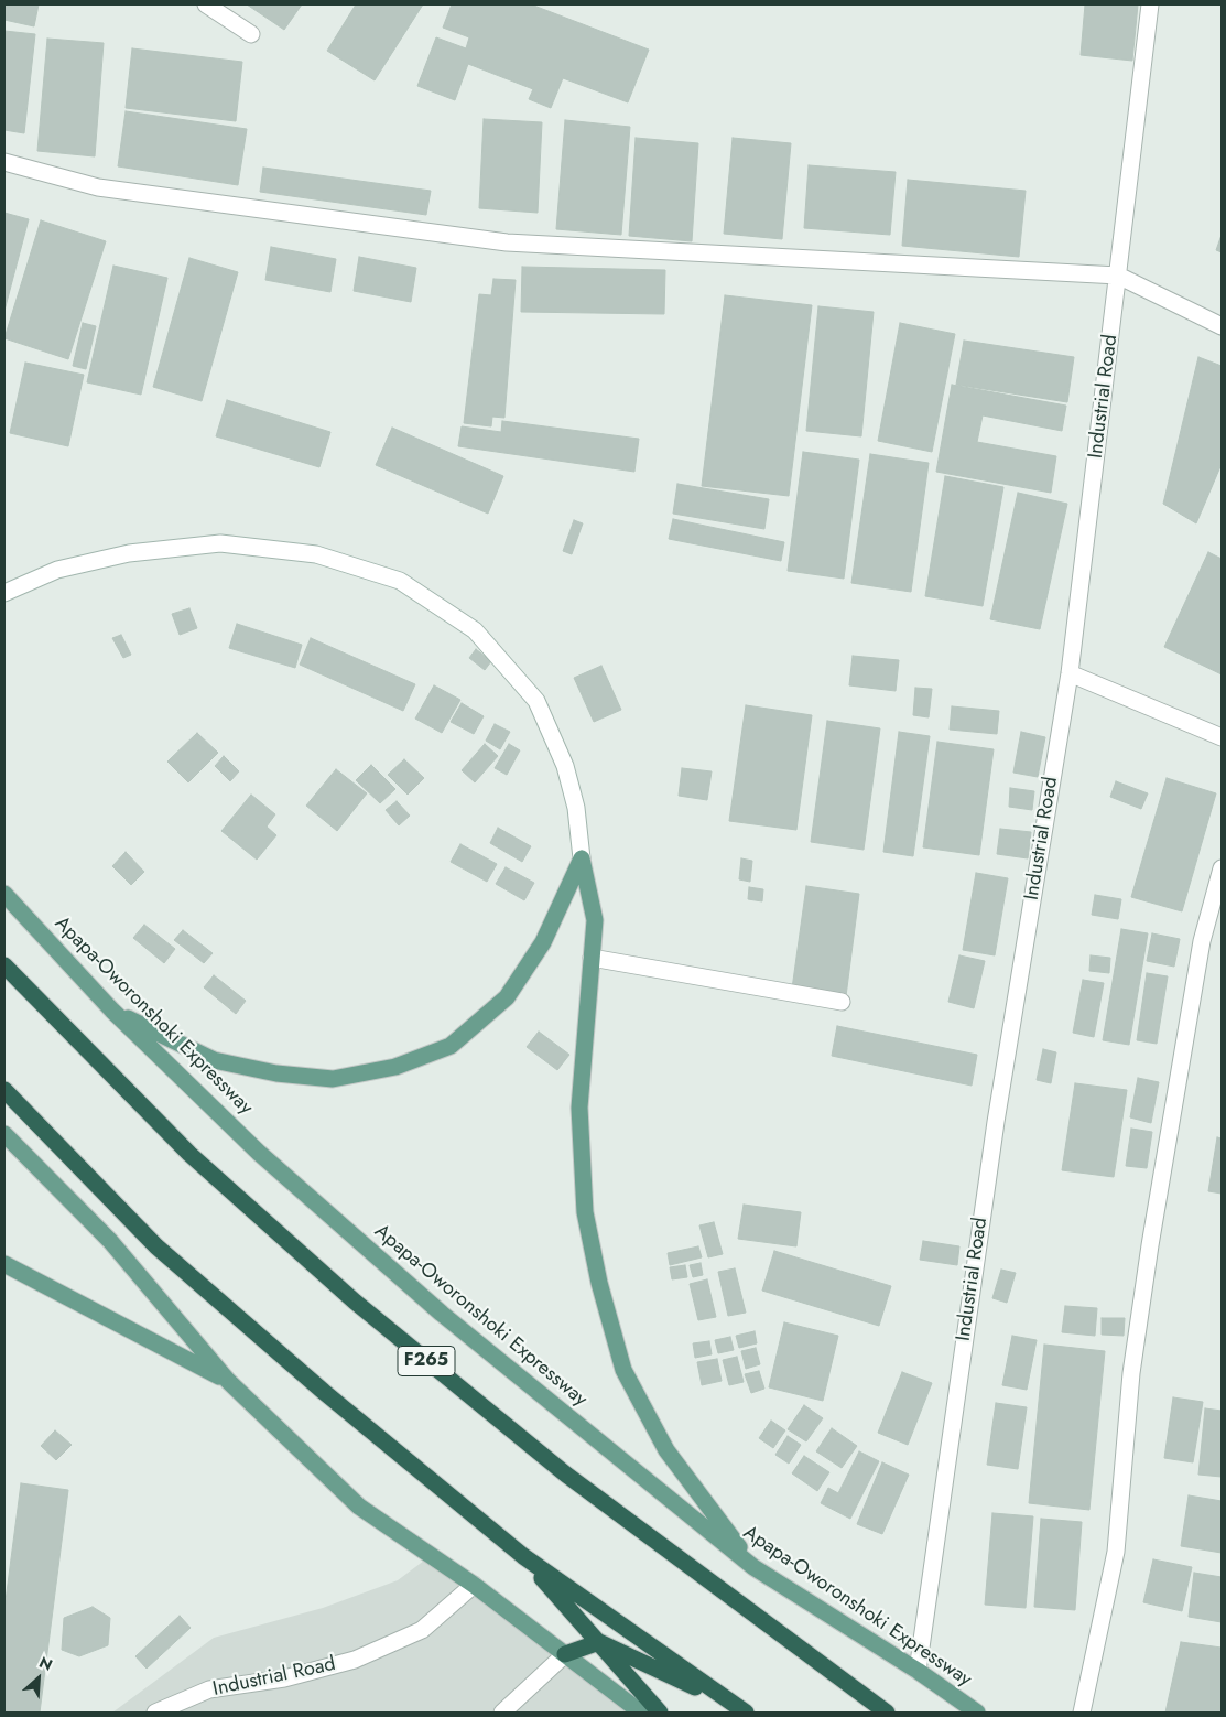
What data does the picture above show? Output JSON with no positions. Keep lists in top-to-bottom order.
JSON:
{
  "streets": {
    "highway": ["F265"],
    "main road": ["Apapa-Oworonshoki Expressway"],
    "street": ["Industrial Road"]
  },
  "crossings": [
    ["Industrial Road", "Apapa-Oworonshoki Expressway"]
  ],
  "north": "top right"
}
